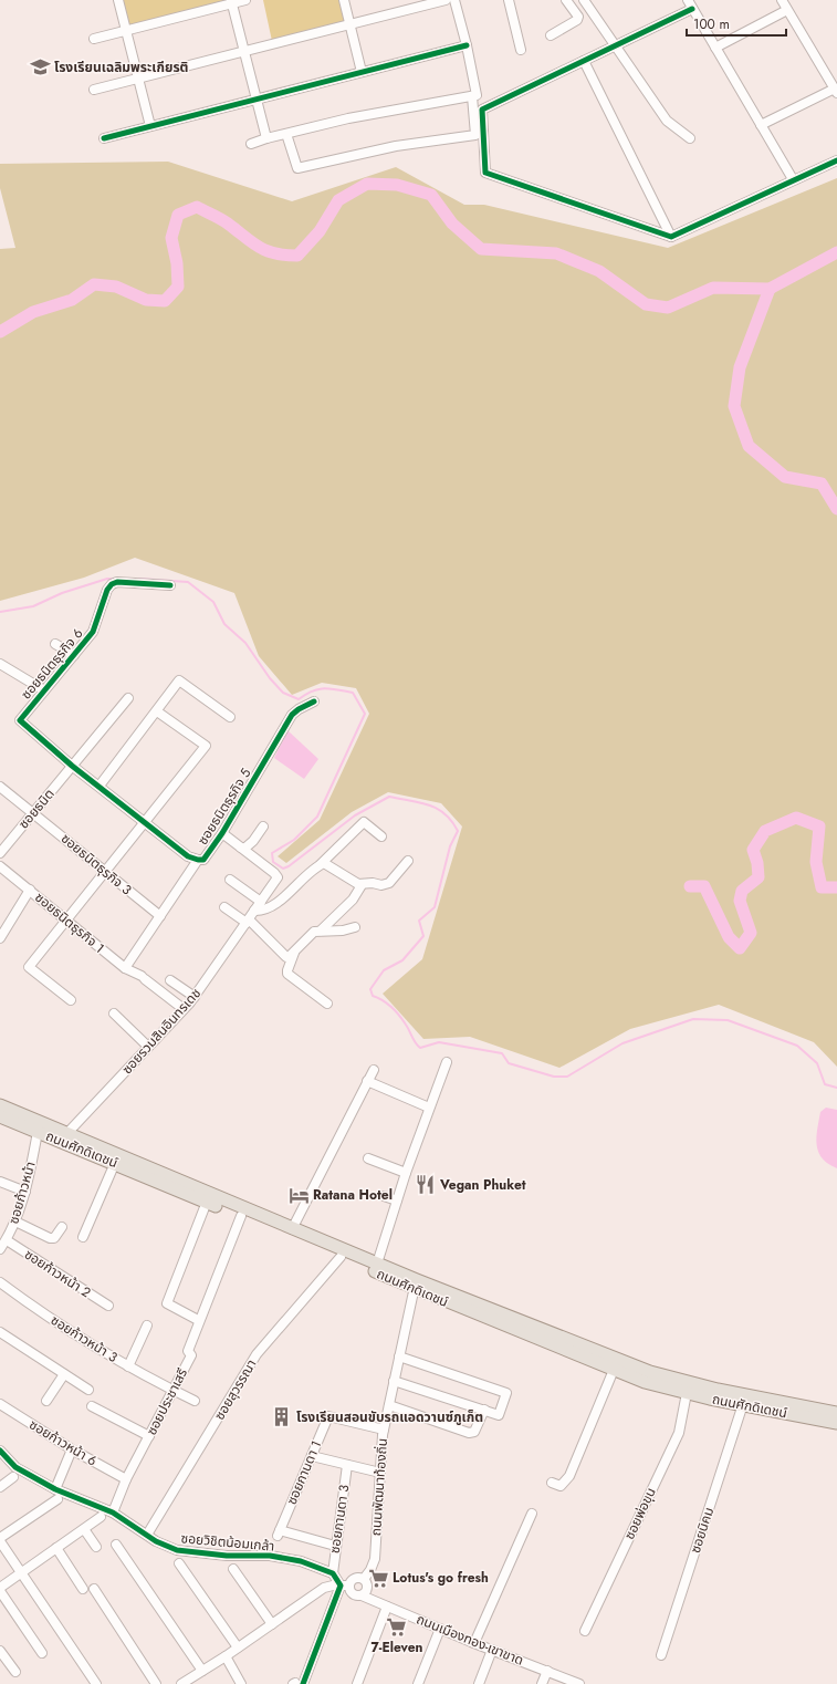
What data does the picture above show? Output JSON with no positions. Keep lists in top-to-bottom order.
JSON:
{
  "streets": {
    "main road": ["ถนนศักดิเดชน์"],
    "street": [
      "ซอยธนิตธุรกิจ 6",
      "ซอยธนิตธุรกิจ 5",
      "ซอยธนิต",
      "ซอยธนิตธุรกิจ 3",
      "ซอยธนิตธุรกิจ 1",
      "ซอยรวมสินอินทรเดช",
      "ซอยก้าวหน้า",
      "ซอยก้าวหน้า 2",
      "ซอยก้าวหน้า 3",
      "ซอยสุวรรณา",
      "ซอยประชาเสรี",
      "ซอยก้าวหน้า 6",
      "ซอยกานดา 1",
      "ถนนพัฒนาท้องถิ่น",
      "ซอยพ่อขุน",
      "ซอยกานดา 3",
      "ซอยนิคม",
      "ซอยวิชิตน้อมเกล้า",
      "ถนนเมืองทอง-เขาขาด"
    ]
  },
  "crossings": [
    ["ซอยธนิตธุรกิจ 6", "ซอยธนิตธุรกิจ 5"],
    ["ซอยธนิตธุรกิจ 6", "ซอยธนิต"],
    ["ซอยธนิตธุรกิจ 5", "ซอยธนิต"],
    ["ซอยธนิต", "ซอยธนิตธุรกิจ 3"],
    ["ซอยธนิตธุรกิจ 1", "ซอยรวมสินอินทรเดช"],
    ["ซอยรวมสินอินทรเดช", "ถนนศักดิเดชน์"],
    ["ถนนศักดิเดชน์", "ซอยก้าวหน้า"],
    ["ถนนศักดิเดชน์", "ซอยสุวรรณา"],
    ["ถนนศักดิเดชน์", "ซอยประชาเสรี"],
    ["ถนนศักดิเดชน์", "ถนนพัฒนาท้องถิ่น"],
    ["ถนนศักดิเดชน์", "ซอยพ่อขุน"],
    ["ถนนศักดิเดชน์", "ซอยนิคม"],
    ["ซอยก้าวหน้า", "ซอยก้าวหน้า 2"],
    ["ซอยก้าวหน้า 3", "ซอยประชาเสรี"],
    ["ซอยสุวรรณา", "ซอยวิชิตน้อมเกล้า"],
    ["ซอยประชาเสรี", "ซอยก้าวหน้า 6"],
    ["ซอยประชาเสรี", "ซอยวิชิตน้อมเกล้า"],
    ["ซอยกานดา 1", "ถนนพัฒนาท้องถิ่น"],
    ["ซอยกานดา 1", "ซอยกานดา 3"],
    ["ถนนพัฒนาท้องถิ่น", "ถนนเมืองทอง-เขาขาด"],
    ["ซอยกานดา 3", "ซอยวิชิตน้อมเกล้า"]
  ],
  "places": {
    "school or university": ["โรงเรียนเฉลิมพระเกียรติ"],
    "restaurant": ["Vegan Phuket"],
    "hotel": ["Ratana Hotel"],
    "building": ["โรงเรียนสอนขับรถแอดวานซ์ภูเก็ต"],
    "supermarket": ["Lotus's go fresh", "7-Eleven"]
  },
  "scale_bar": "100 m"
}
